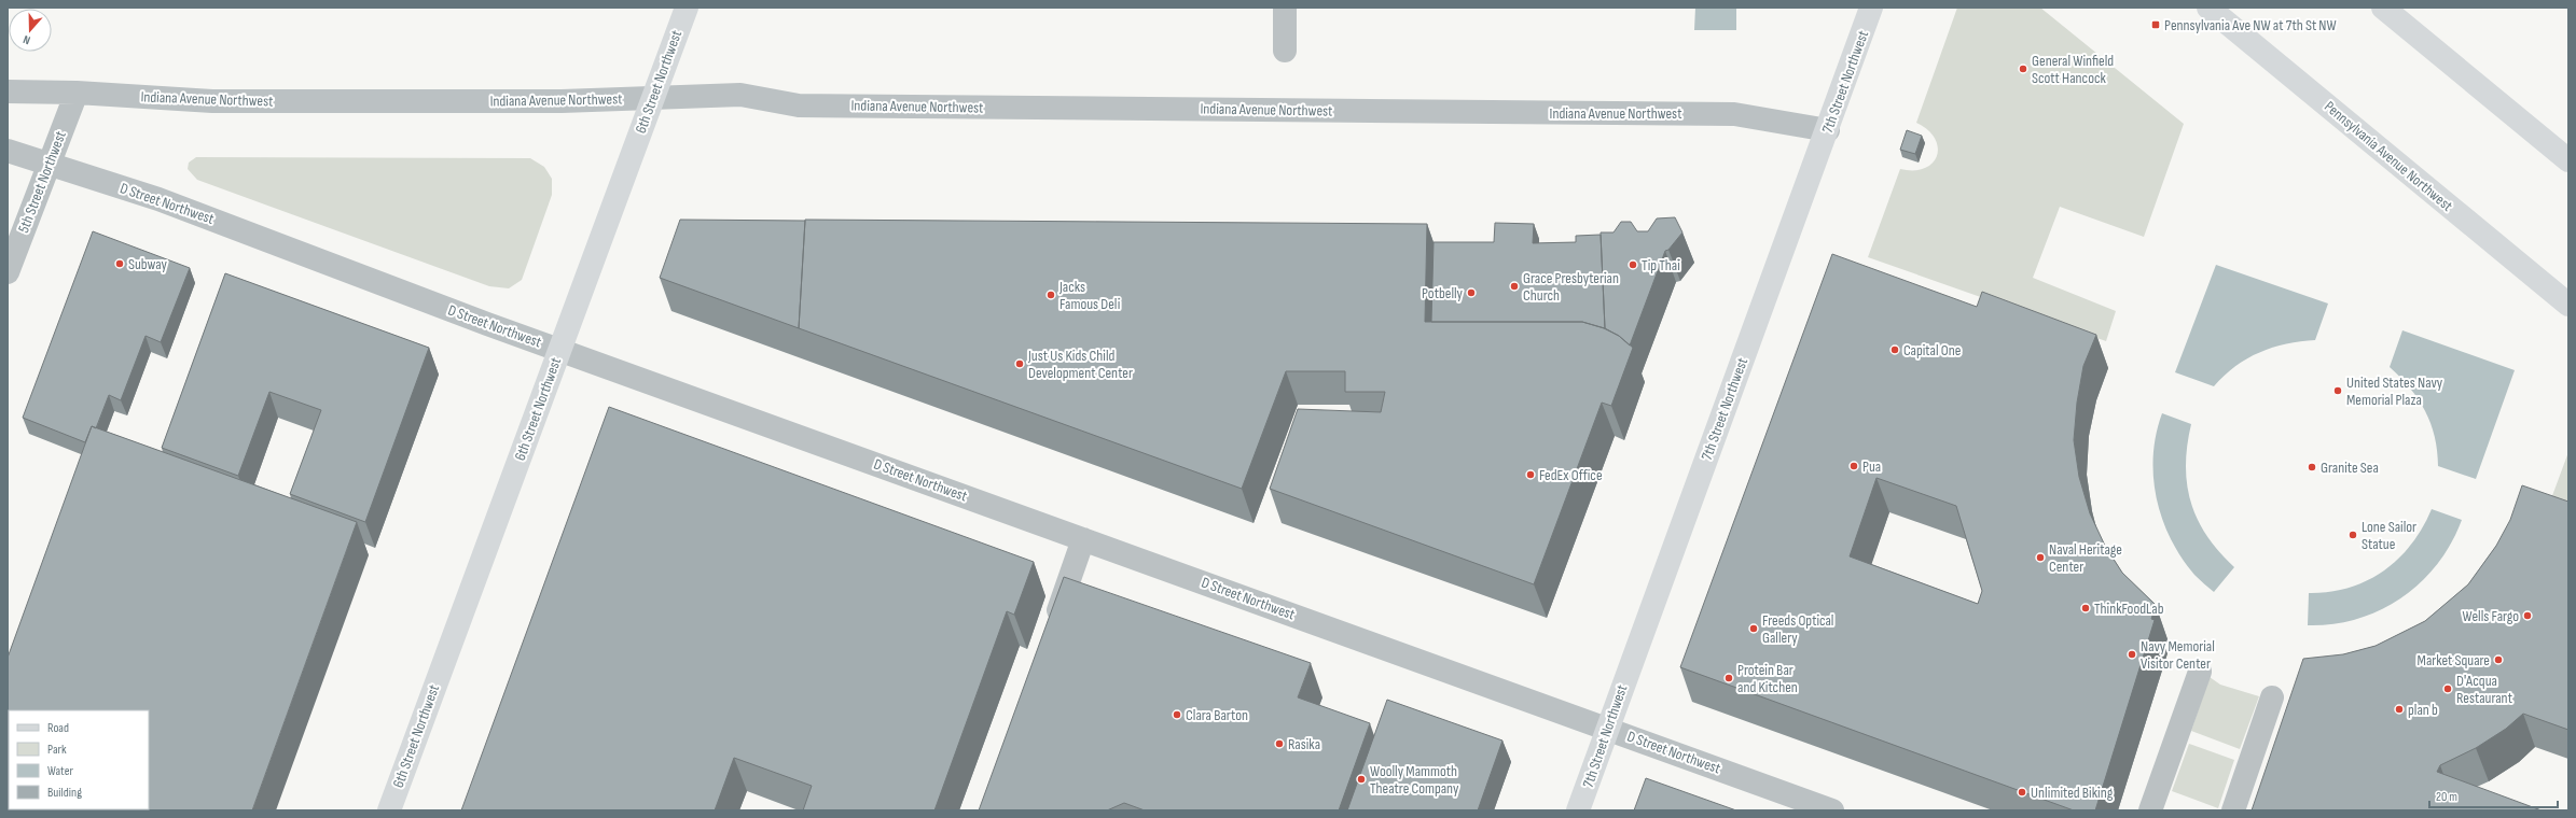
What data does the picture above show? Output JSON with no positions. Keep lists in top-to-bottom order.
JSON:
{
  "streets": {
    "main road": ["6th Street Northwest", "7th Street Northwest", "Pennsylvania Avenue Northwest"],
    "street": ["Indiana Avenue Northwest", "5th Street Northwest", "D Street Northwest"]
  },
  "crossings": [
    ["6th Street Northwest", "Indiana Avenue Northwest"],
    ["6th Street Northwest", "D Street Northwest"],
    ["7th Street Northwest", "Indiana Avenue Northwest"],
    ["7th Street Northwest", "D Street Northwest"],
    ["Indiana Avenue Northwest", "5th Street Northwest"],
    ["5th Street Northwest", "D Street Northwest"]
  ],
  "places": {
    "transit": ["Pennsylvania Ave NW at 7th St NW"],
    "other": [
      "General Winfield Scott Hancock",
      "Subway",
      "Tip Thai",
      "Grace Presbyterian Church",
      "Potbelly",
      "Jacks Famous Deli",
      "Capital One",
      "Just Us Kids Child Development Center",
      "United States Navy Memorial Plaza",
      "Pua",
      "Granite Sea",
      "FedEx Office",
      "Lone Sailor Statue",
      "Naval Heritage Center",
      "ThinkFoodLab",
      "Wells Fargo",
      "Freeds Optical Gallery",
      "Navy Memorial Visitor Center",
      "Market Square",
      "Protein Bar and Kitchen",
      "D'Acqua Restaurant",
      "plan b",
      "Clara Barton",
      "Rasika",
      "Woolly Mammoth Theatre Company",
      "Unlimited Biking"
    ]
  },
  "legend": [
    "Road",
    "Park",
    "Water",
    "Building"
  ],
  "scale_bar": "20 m",
  "north": "bottom"
}
